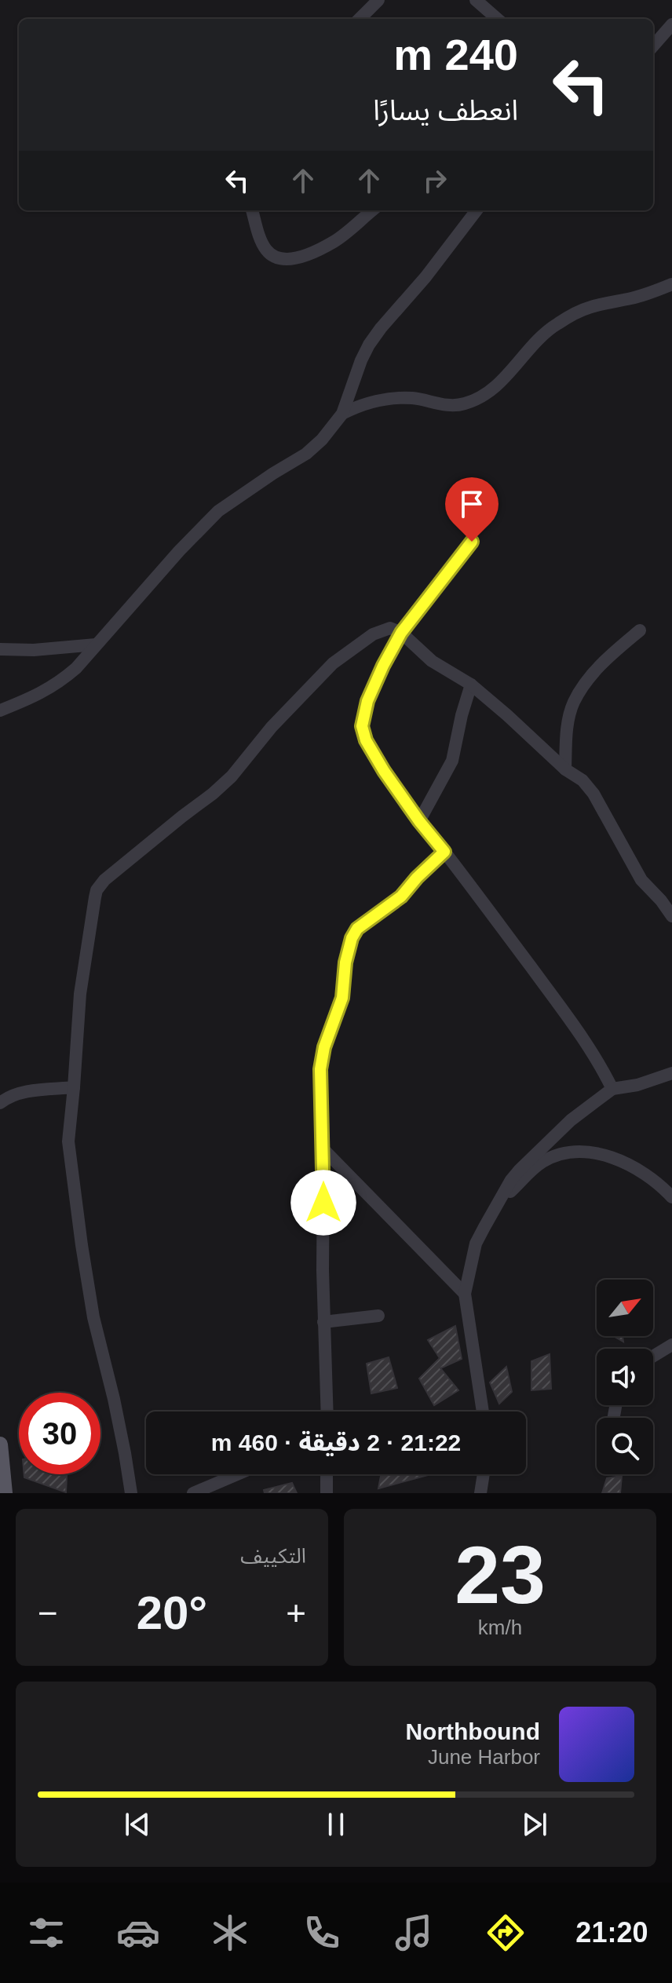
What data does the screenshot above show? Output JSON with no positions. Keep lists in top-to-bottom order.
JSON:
{
  "north": "top right",
  "page": {
    "turn": ["240 m", "انعطف يسارًا"],
    "limit": "30",
    "trip": "21:22 · 2 دقيقة · 460 m",
    "tile": [
      ["23", "km/h"],
      "التكييف"
    ],
    "heat": ["−", "20°", "+"],
    "song": ["Northbound", "June Harbor"],
    "tabs": "21:20"
  }
}
